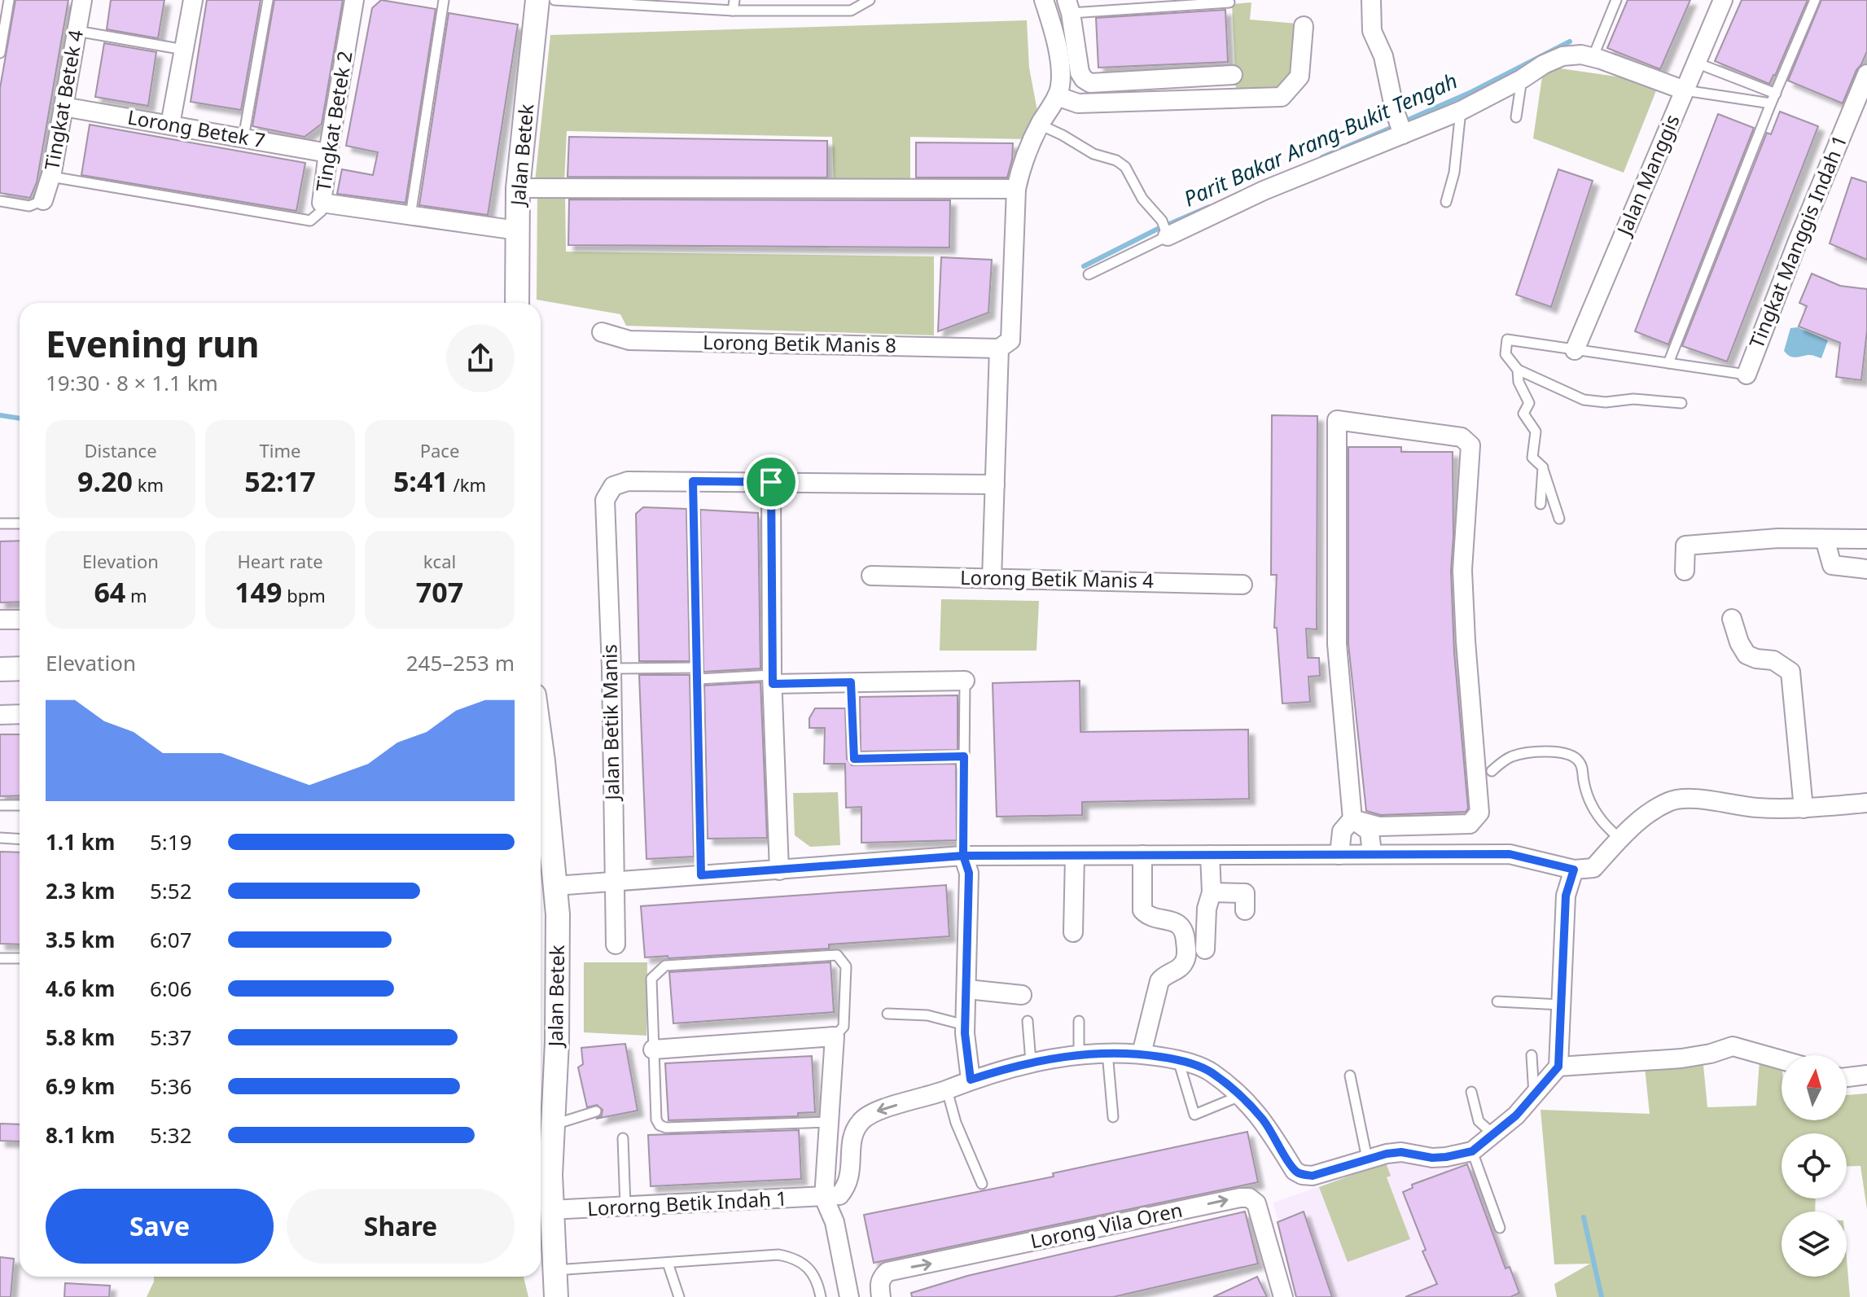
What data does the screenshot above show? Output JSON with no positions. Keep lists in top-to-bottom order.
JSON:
{
  "streets": {
    "street": [
      "Tingkat Betek 4",
      "Tingkat Betek 2",
      "Lorong Betek 7",
      "Jalan Betek",
      "Jalan Manggis",
      "Tingkat Manggis Indah 1",
      "Lorong Betik Manis 8",
      "Lorong Betik Manis 4",
      "Jalan Betik Manis",
      "Lororng Betik Indah 1",
      "Lorong Vila Oren"
    ]
  },
  "crossings": [
    ["Tingkat Betek 4", "Lorong Betek 7"],
    ["Tingkat Betek 2", "Lorong Betek 7"],
    ["Tingkat Betek 2", "Jalan Betek"],
    ["Jalan Betek", "Lororng Betik Indah 1"]
  ],
  "water": ["Parit Bakar Arang-Bukit Tengah"],
  "north": "top",
  "page": {
    "heading": ["Evening run", "19:30 · 8 × 1.1 km"],
    "stats": [
      ["Distance", "9.20 km"],
      ["Time", "52:17"],
      ["Pace", "5:41 /km"],
      ["Elevation", "64 m"],
      ["Heart rate", "149 bpm"],
      ["kcal", "707"]
    ],
    "chart": ["Elevation", "245–253 m"],
    "list": [
      {
        "name": "1.1 km",
        "note": "5:19"
      },
      {
        "name": "2.3 km",
        "note": "5:52"
      },
      {
        "name": "3.5 km",
        "note": "6:07"
      },
      {
        "name": "4.6 km",
        "note": "6:06"
      },
      {
        "name": "5.8 km",
        "note": "5:37"
      },
      {
        "name": "6.9 km",
        "note": "5:36"
      },
      {
        "name": "8.1 km",
        "note": "5:32"
      }
    ],
    "buttons": ["Save", "Share"]
  }
}
